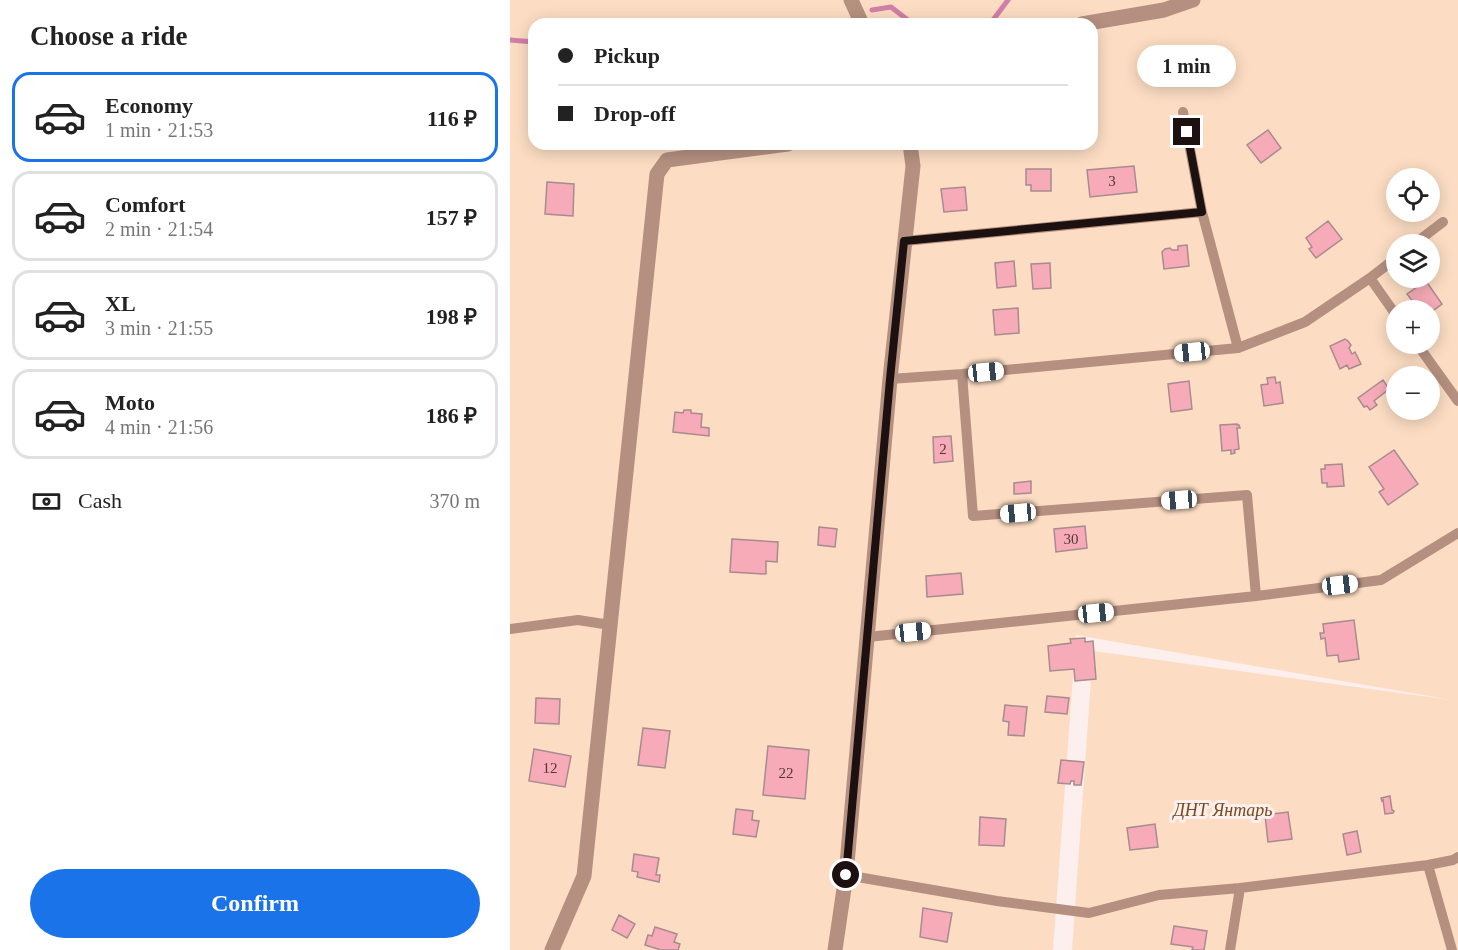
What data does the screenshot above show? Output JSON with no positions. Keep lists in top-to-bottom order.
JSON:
{
  "parks": ["ДНТ Янтарь"],
  "house_numbers": [
    "3",
    "2",
    "30",
    "12",
    "22"
  ],
  "page": {
    "heading": "Choose a ride",
    "banner": ["Pickup", "Drop-off"],
    "bubble": "1 min",
    "list": [
      {
        "name": "Economy",
        "note": "1 min · 21:53",
        "value": "116 ₽"
      },
      {
        "name": "Comfort",
        "note": "2 min · 21:54",
        "value": "157 ₽"
      },
      {
        "name": "XL",
        "note": "3 min · 21:55",
        "value": "198 ₽"
      },
      {
        "name": "Moto",
        "note": "4 min · 21:56",
        "value": "186 ₽"
      }
    ],
    "map_buttons": ["+", "−"],
    "pay": ["Cash", "370 m"],
    "buttons": "Confirm"
  }
}
